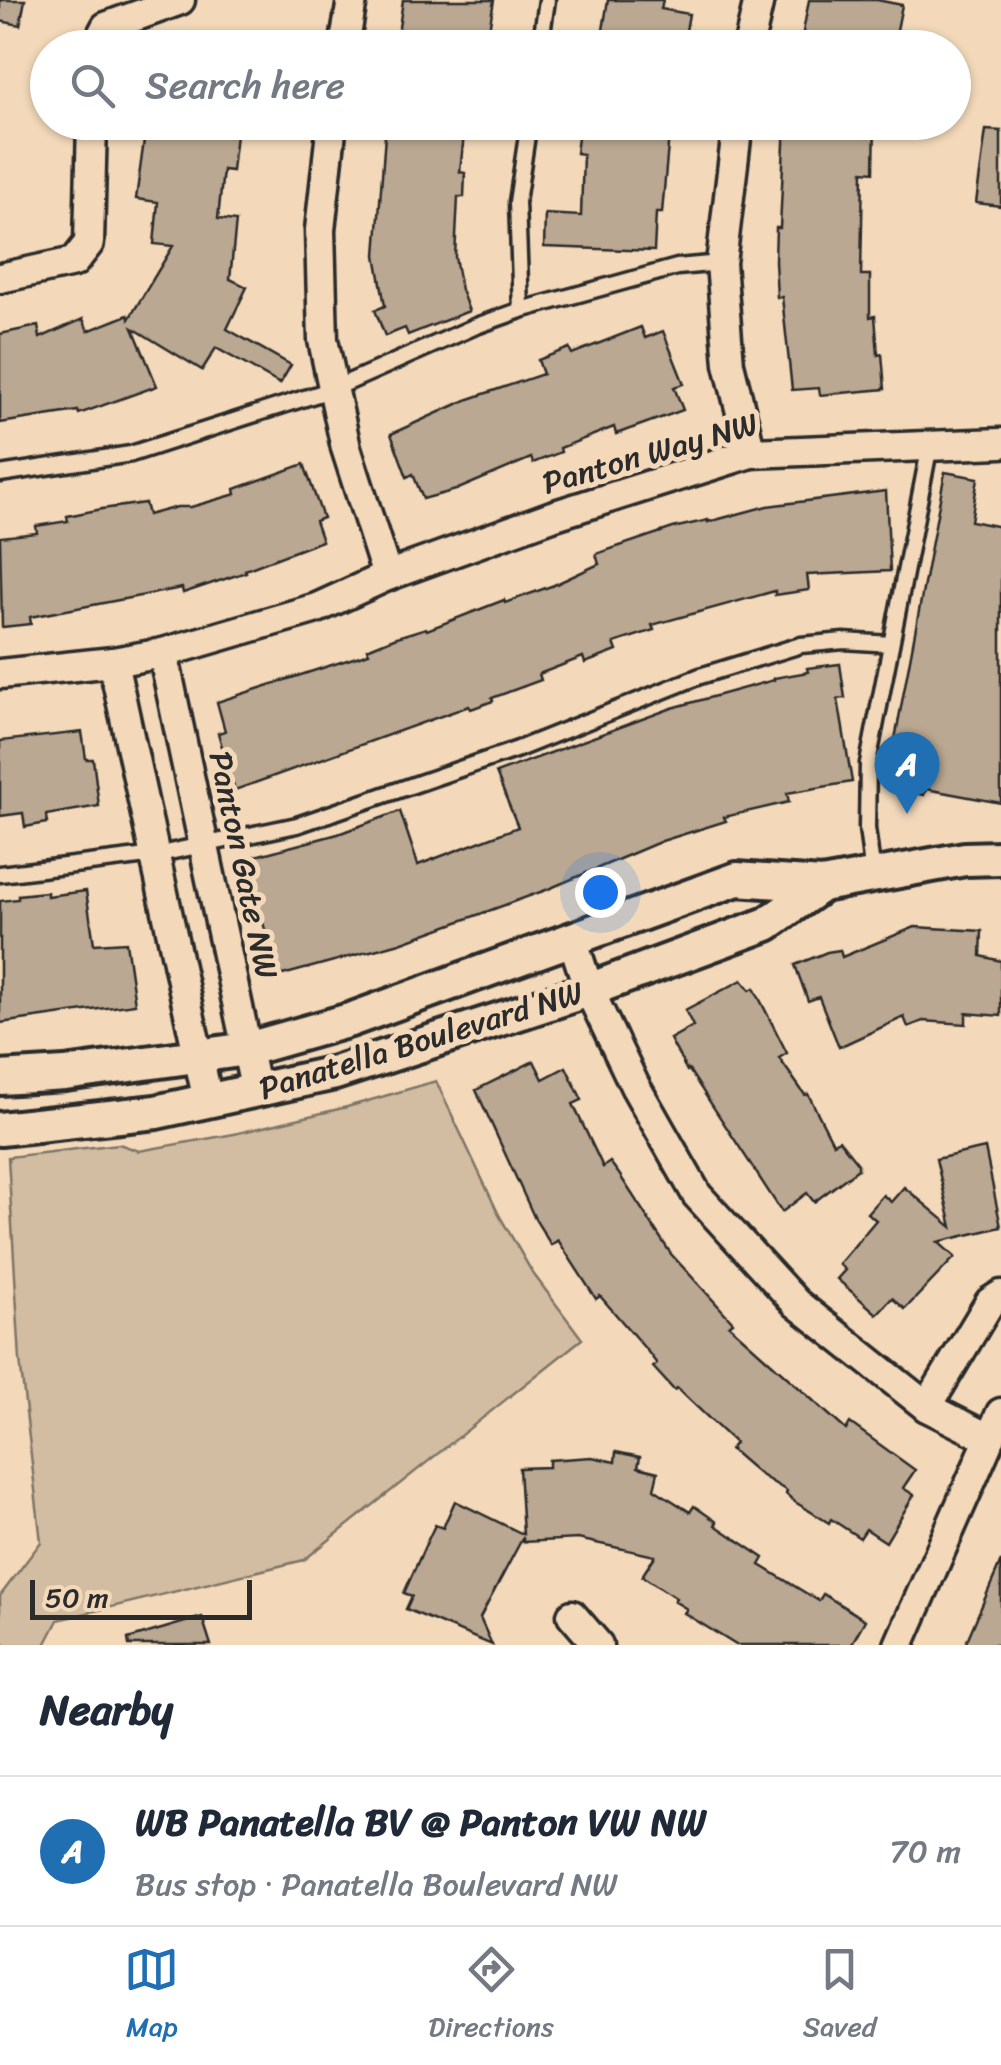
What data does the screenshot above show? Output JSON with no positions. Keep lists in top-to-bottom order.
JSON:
{
  "streets": {
    "street": ["Panton Way NW", "Panton Gate NW", "Panatella Boulevard NW"]
  },
  "crossings": [
    ["Panton Way NW", "Panton Gate NW"],
    ["Panton Gate NW", "Panatella Boulevard NW"]
  ],
  "scale_bar": "50 m",
  "page": {
    "search": "Search here",
    "pins": "A",
    "scale": "50 m",
    "heading": "Nearby",
    "list": [
      {
        "mark": "A",
        "name": "WB Panatella BV @ Panton VW NW",
        "note": "Bus stop · Panatella Boulevard NW",
        "value": "70 m"
      }
    ],
    "nav": ["Map", "Directions", "Saved"]
  }
}
